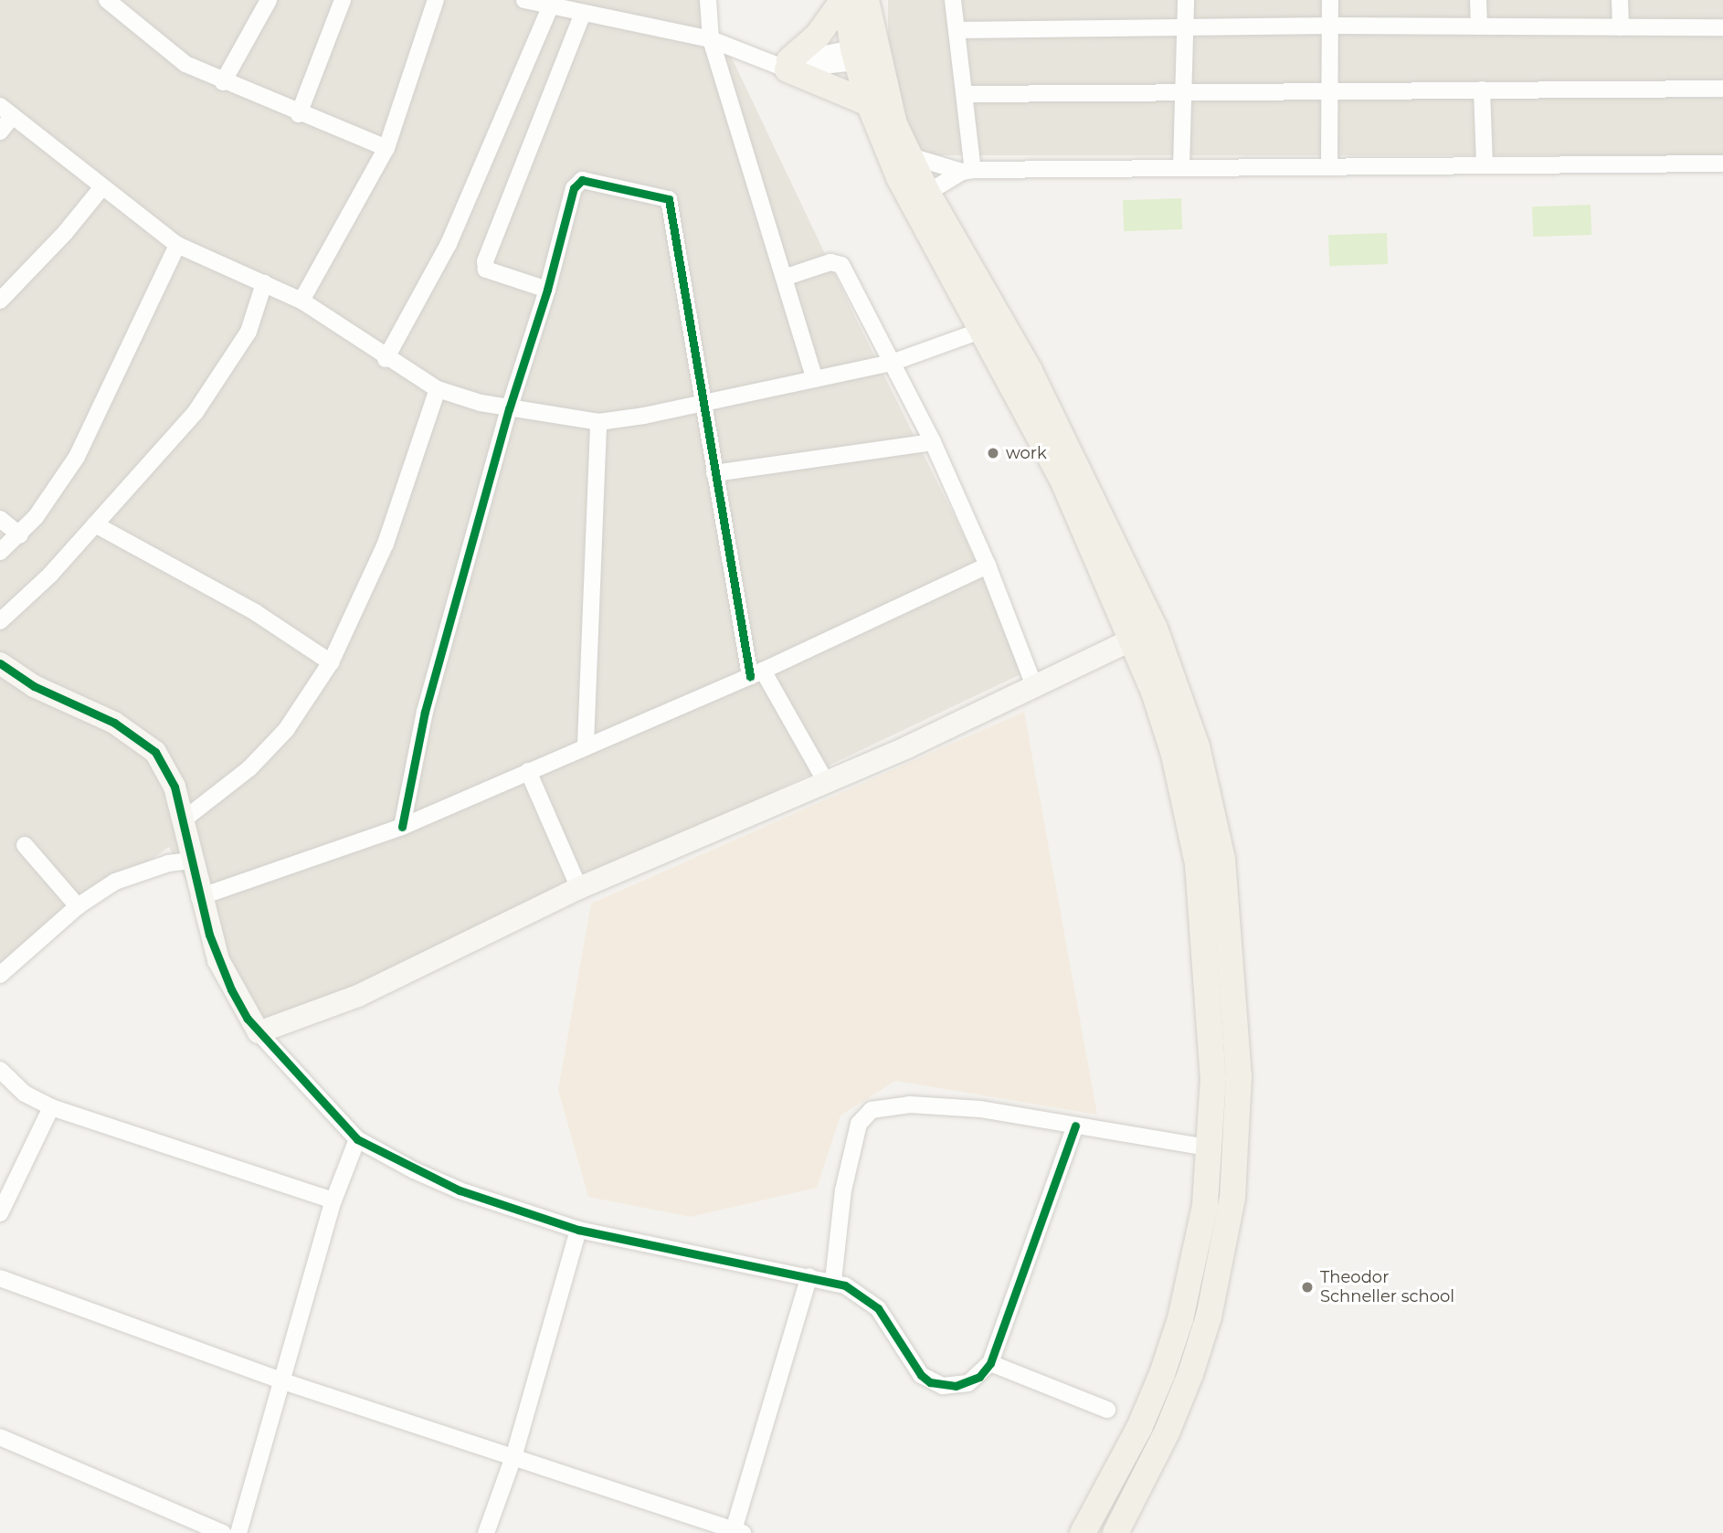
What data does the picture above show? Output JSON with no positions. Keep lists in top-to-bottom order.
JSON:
{
  "places": ["work", "Theodor Schneller school"]
}
